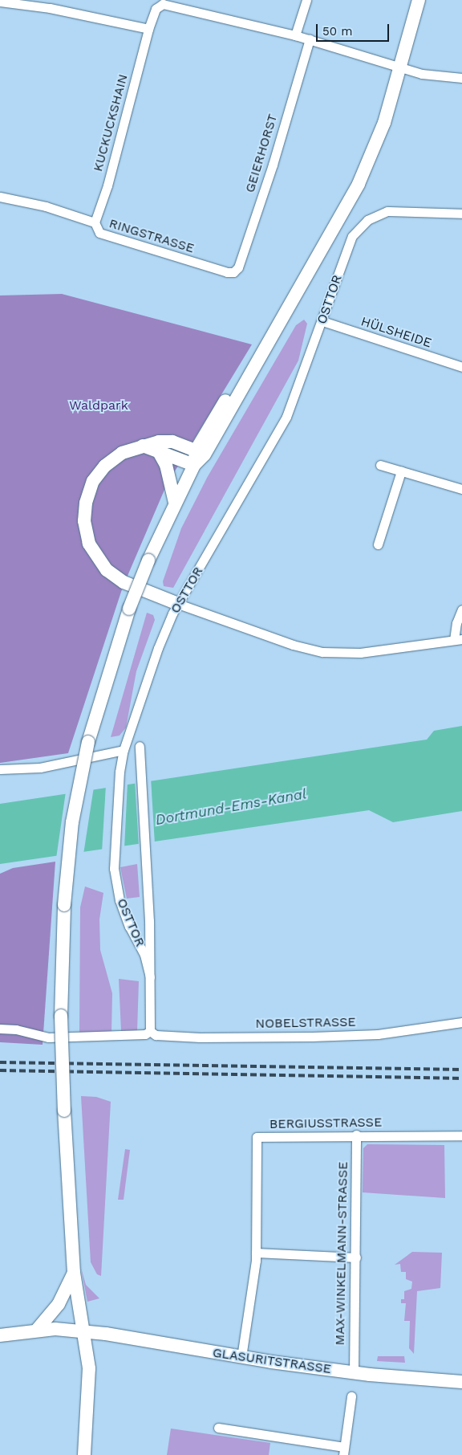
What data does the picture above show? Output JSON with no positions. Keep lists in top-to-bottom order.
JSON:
{
  "streets": {
    "main road": ["OSTTOR", "GLASURITSTRASSE"],
    "street": [
      "KUCKUCKSHAIN",
      "GEIERHORST",
      "RINGSTRASSE",
      "HÜLSHEIDE",
      "NOBELSTRASSE",
      "BERGIUSSTRASSE",
      "MAX-WINKELMANN-STRASSE"
    ]
  },
  "crossings": [
    ["KUCKUCKSHAIN", "RINGSTRASSE"],
    ["GEIERHORST", "RINGSTRASSE"],
    ["OSTTOR", "HÜLSHEIDE"],
    ["OSTTOR", "NOBELSTRASSE"],
    ["OSTTOR", "GLASURITSTRASSE"],
    ["BERGIUSSTRASSE", "MAX-WINKELMANN-STRASSE"],
    ["BERGIUSSTRASSE", "GLASURITSTRASSE"],
    ["MAX-WINKELMANN-STRASSE", "GLASURITSTRASSE"]
  ],
  "water": ["Dortmund-Ems-Kanal"],
  "parks": ["Waldpark"],
  "scale_bar": "50 m"
}
